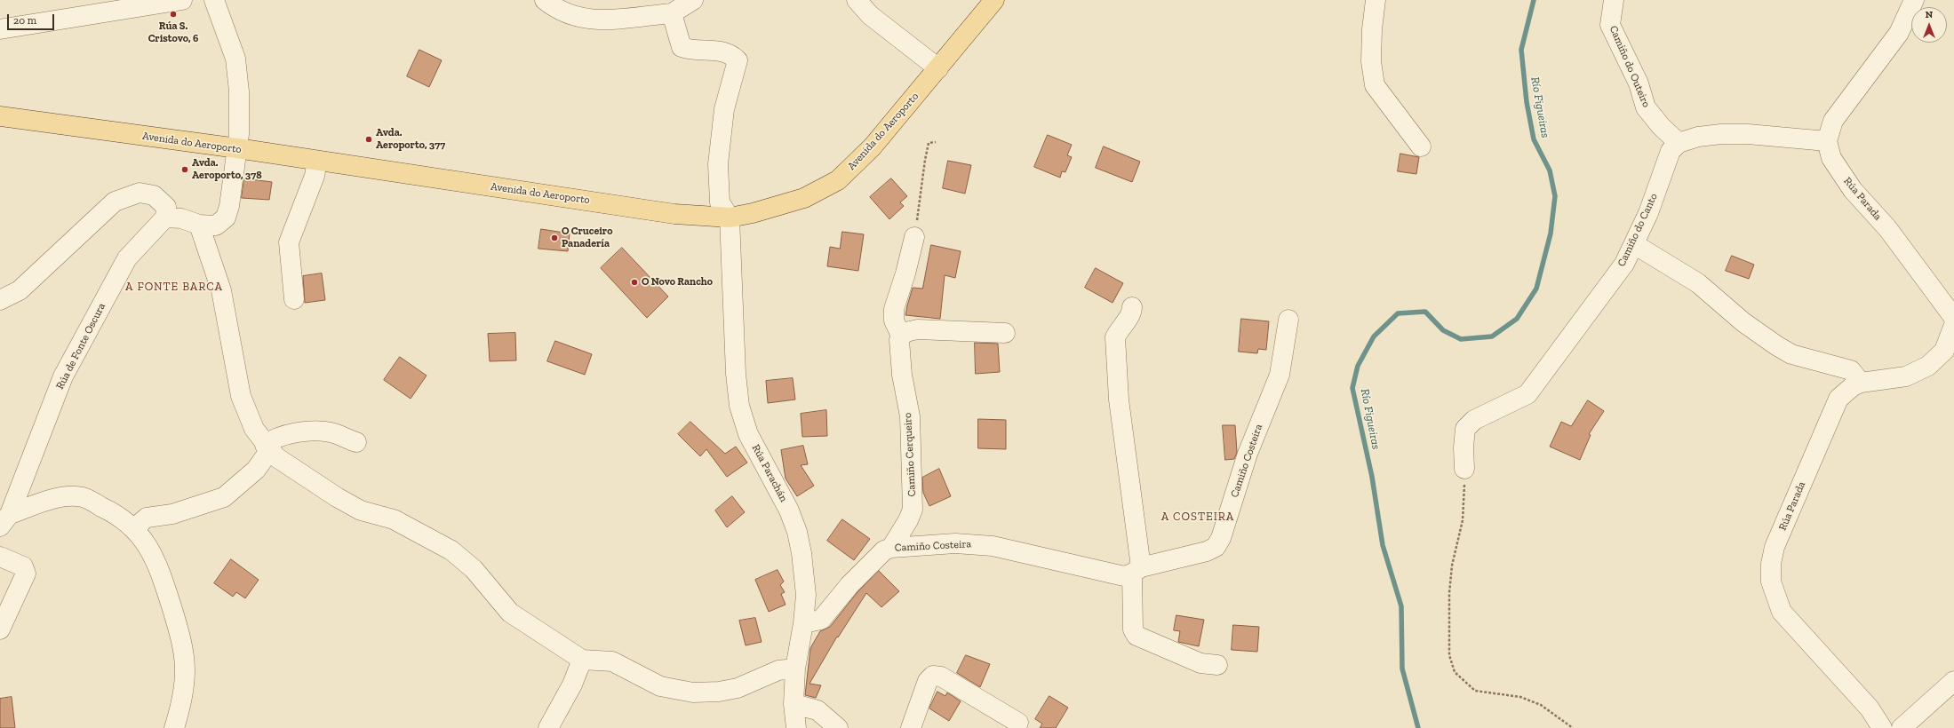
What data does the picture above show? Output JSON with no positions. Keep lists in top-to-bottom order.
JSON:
{
  "streets": {
    "main road": ["Avenida do Aeroporto"],
    "street": [
      "Camiño do Outeiro",
      "Rúa Parada",
      "Camiño do Canto",
      "Rúa de Fonte Oscura",
      "Camiño Cerqueiro",
      "Camiño Costeira",
      "Rúa Parachán"
    ]
  },
  "crossings": [
    ["Camiño do Outeiro", "Camiño do Canto"],
    ["Avenida do Aeroporto", "Rúa Parachán"],
    ["Camiño Cerqueiro", "Camiño Costeira"],
    ["Camiño Costeira", "Rúa Parachán"]
  ],
  "districts": ["A FONTE BARCA", "A COSTEIRA"],
  "water": ["Río Figueiras"],
  "places": [
    "Rúa S. Cristovo, 6",
    "Avda. Aeroporto, 377",
    "Avda. Aeroporto, 378",
    "O Cruceiro Panadería",
    "O Novo Rancho"
  ],
  "scale_bar": "20 m",
  "north": "top"
}
